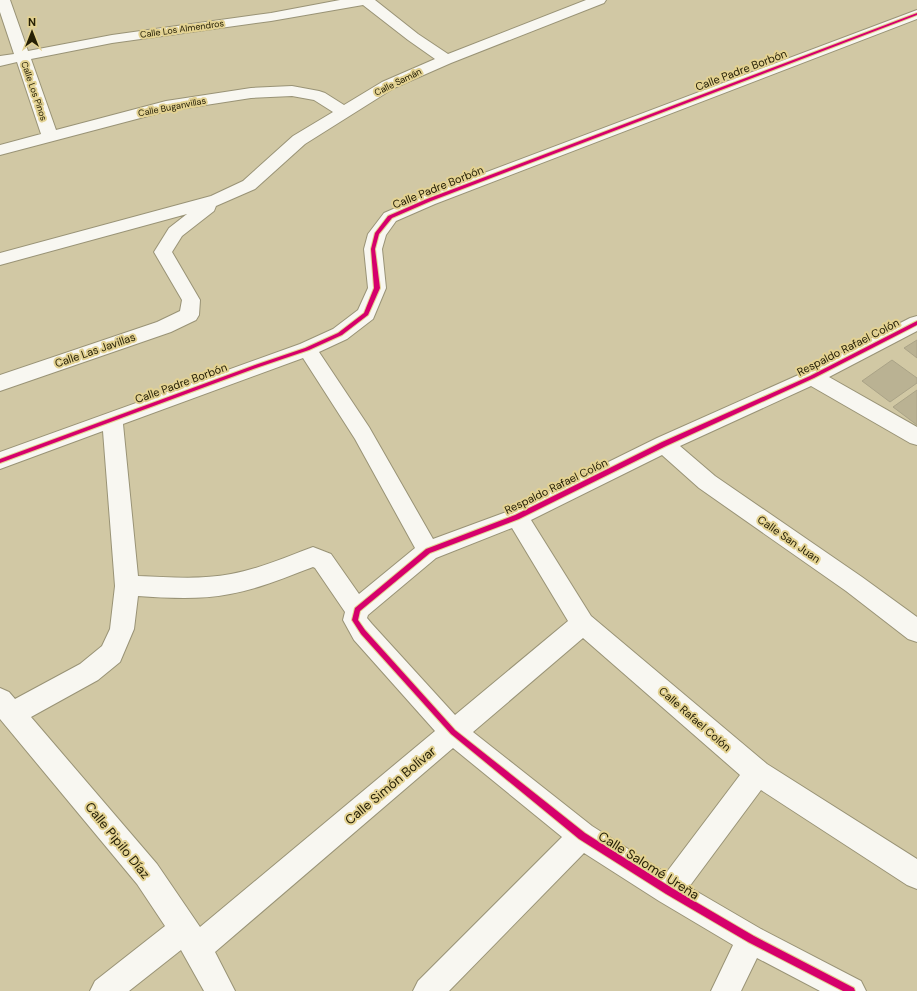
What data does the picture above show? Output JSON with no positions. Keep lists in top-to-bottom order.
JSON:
{
  "streets": {
    "street": [
      "Calle Los Almendros",
      "Calle Padre Borbón",
      "Calle Samán",
      "Calle Los Pinos",
      "Calle Buganvillas",
      "Respaldo Rafael Colón",
      "Calle Las Javillas",
      "Calle San Juan",
      "Calle Rafael Colón",
      "Calle Simón Bolívar",
      "Calle Pipilo Díaz",
      "Calle Salomé Ureña"
    ]
  },
  "crossings": [
    ["Calle Los Almendros", "Calle Los Pinos"],
    ["Calle Samán", "Calle Buganvillas"],
    ["Calle Samán", "Calle Las Javillas"],
    ["Calle Los Pinos", "Calle Buganvillas"],
    ["Respaldo Rafael Colón", "Calle San Juan"],
    ["Respaldo Rafael Colón", "Calle Rafael Colón"],
    ["Calle Rafael Colón", "Calle Simón Bolívar"],
    ["Calle Simón Bolívar", "Calle Pipilo Díaz"],
    ["Calle Simón Bolívar", "Calle Salomé Ureña"]
  ],
  "north": "top"
}
